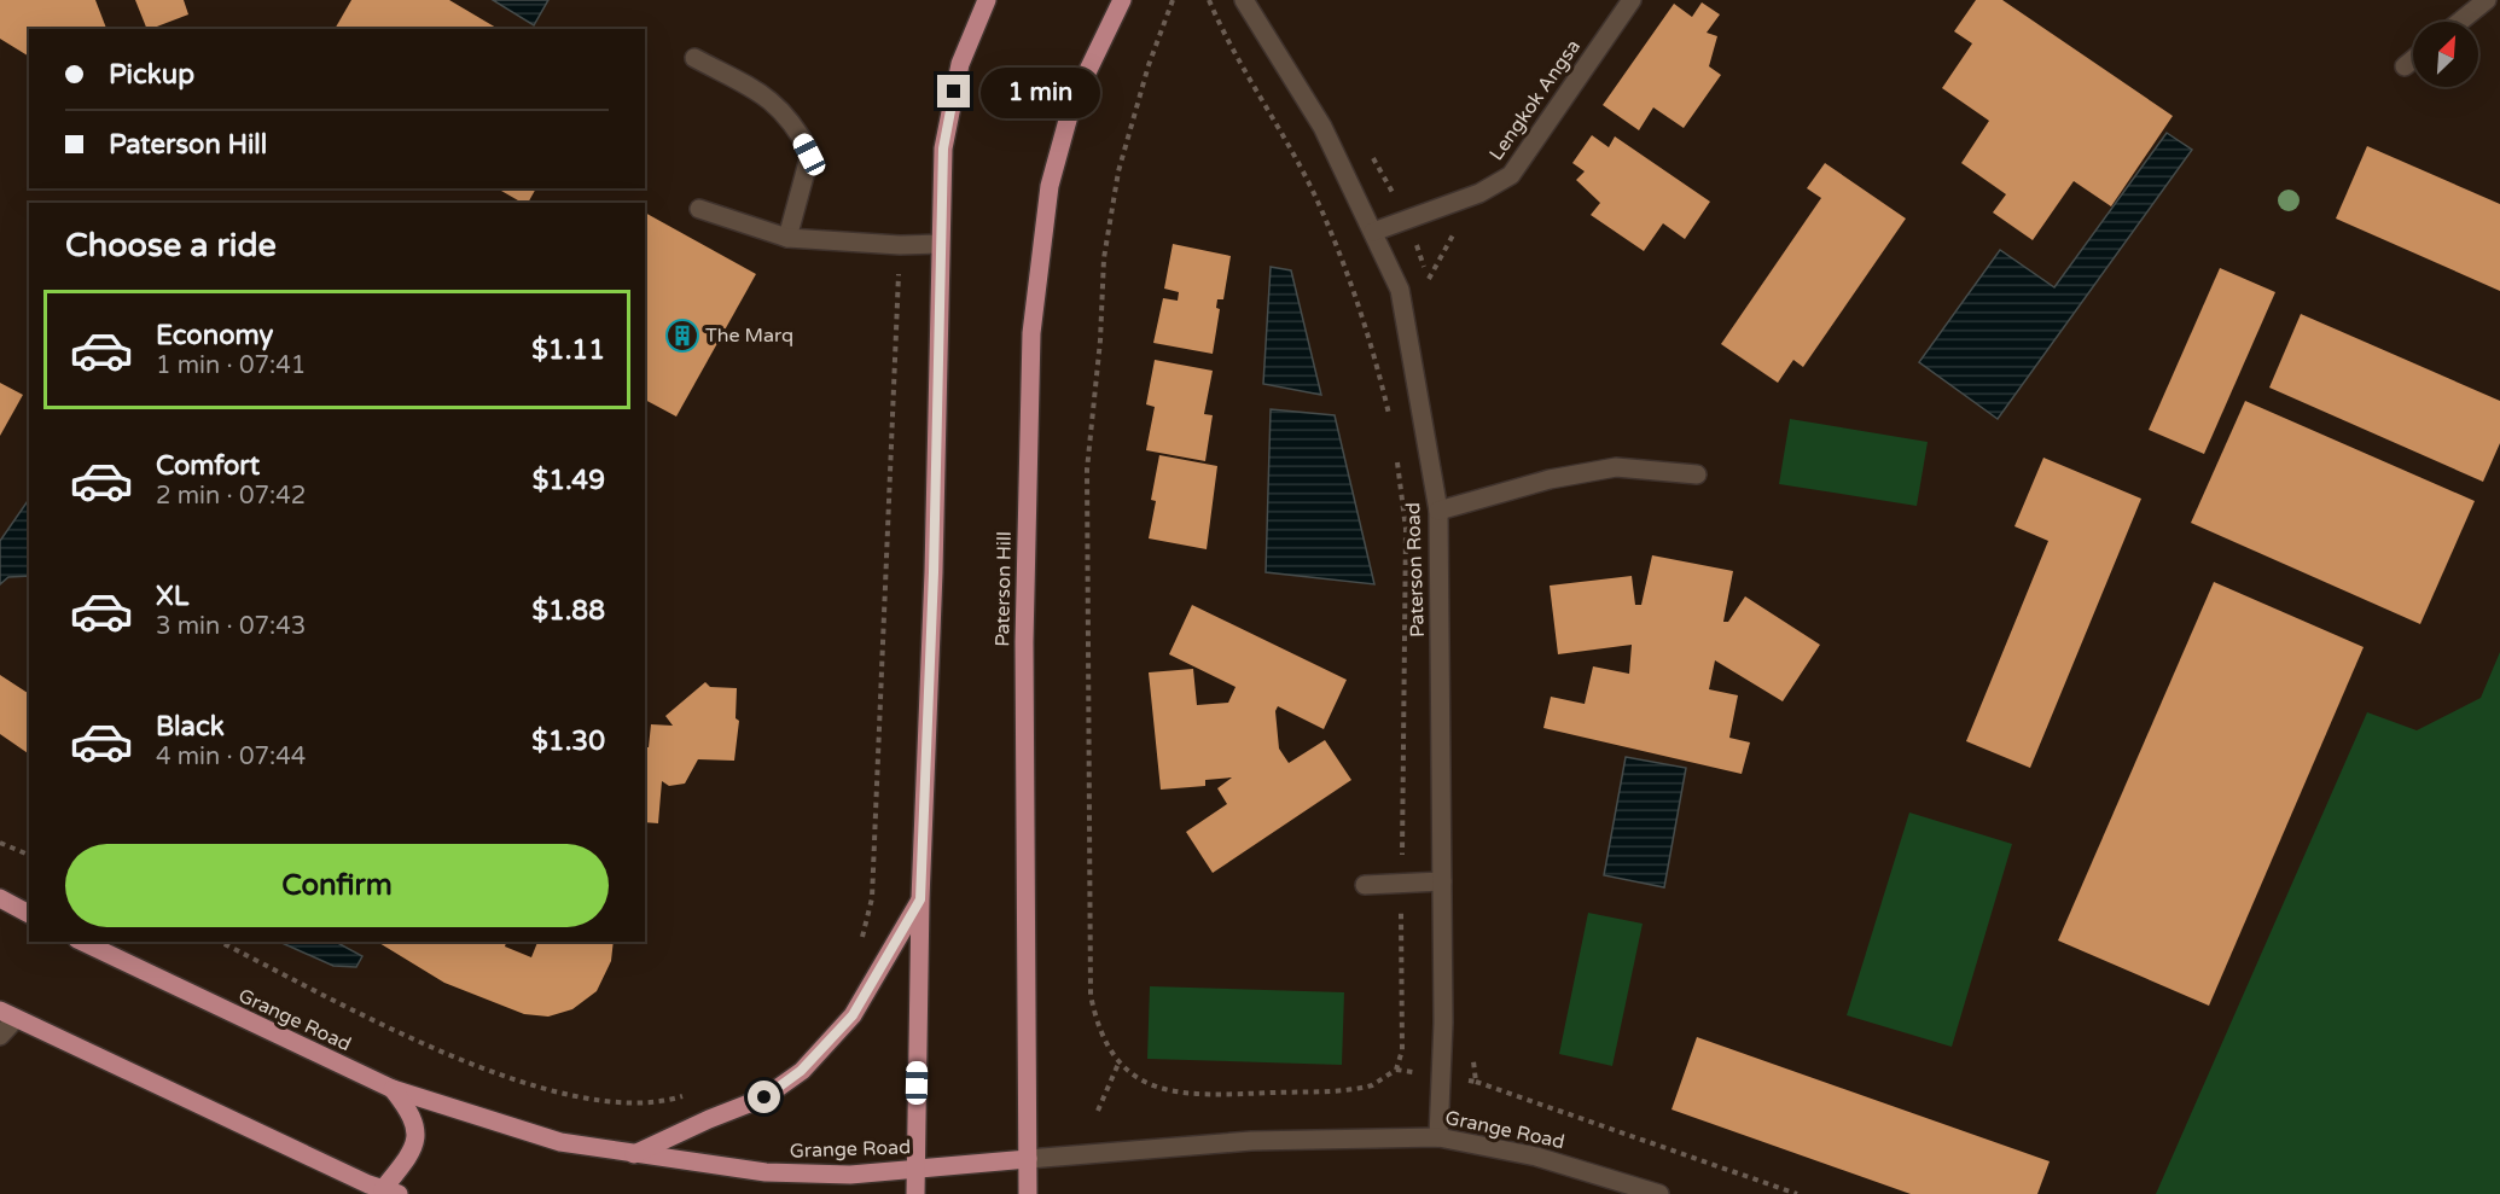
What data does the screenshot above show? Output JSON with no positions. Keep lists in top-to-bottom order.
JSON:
{
  "streets": {
    "main road": ["Paterson Hill", "Grange Road"],
    "street": ["Lengkok Angsa", "Paterson Road"]
  },
  "crossings": [
    ["Lengkok Angsa", "Paterson Road"],
    ["Paterson Road", "Grange Road"],
    ["Paterson Hill", "Grange Road"]
  ],
  "places": {
    "building": ["The Marq"]
  },
  "north": "top right",
  "page": {
    "banner": ["Pickup", "Paterson Hill"],
    "bubble": "1 min",
    "heading": "Choose a ride",
    "list": [
      {
        "name": "Economy",
        "note": "1 min · 07:41",
        "value": "$1.11"
      },
      {
        "name": "Comfort",
        "note": "2 min · 07:42",
        "value": "$1.49"
      },
      {
        "name": "XL",
        "note": "3 min · 07:43",
        "value": "$1.88"
      },
      {
        "name": "Black",
        "note": "4 min · 07:44",
        "value": "$1.30"
      }
    ],
    "buttons": "Confirm"
  }
}
